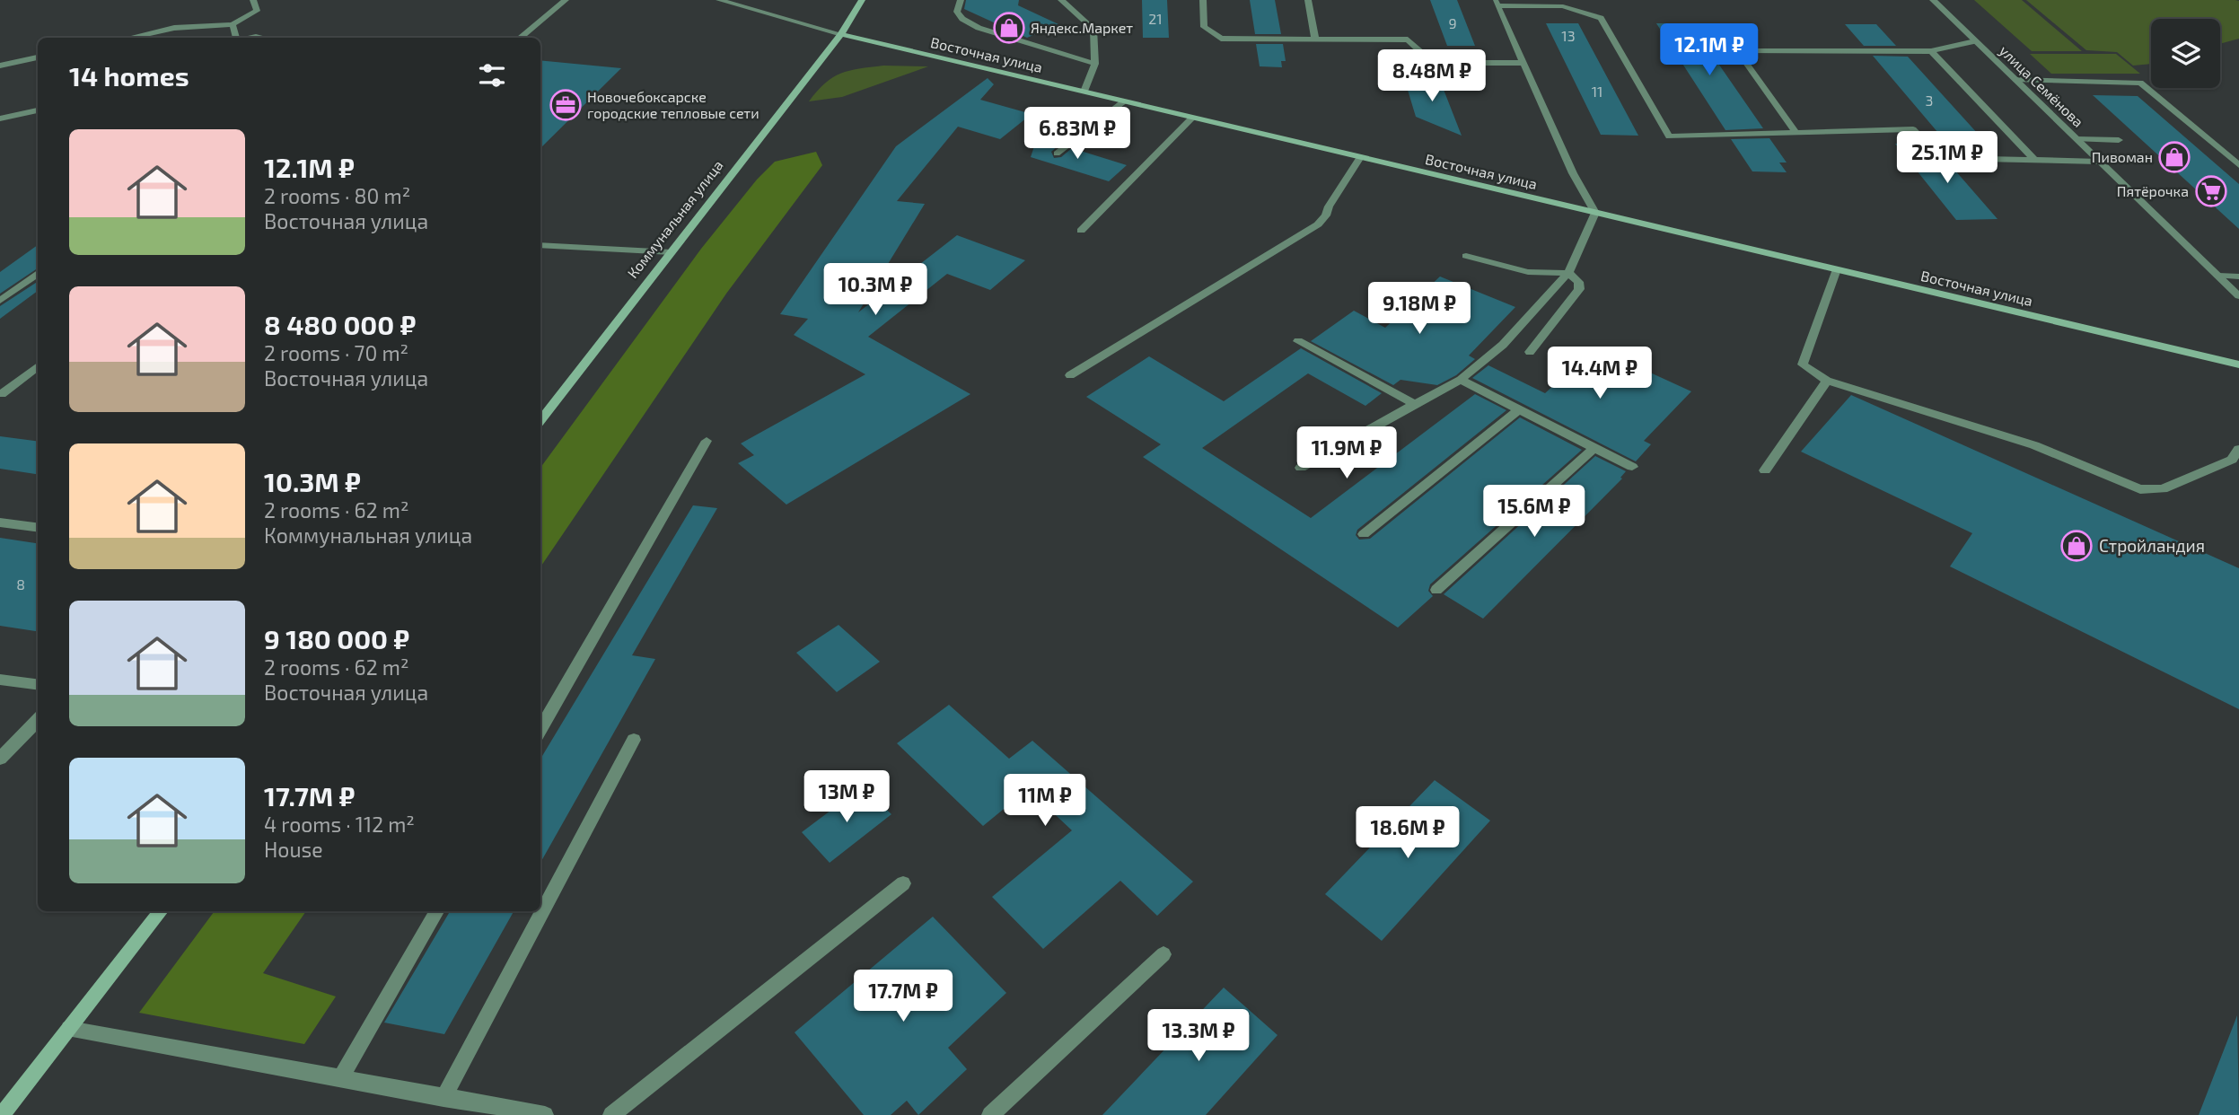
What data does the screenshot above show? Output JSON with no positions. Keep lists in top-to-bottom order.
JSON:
{
  "streets": {
    "main road": ["Восточная улица", "Коммунальная улица"],
    "street": ["улица Семёнова"]
  },
  "crossings": [
    ["Восточная улица", "Коммунальная улица"]
  ],
  "places": {
    "shop": ["Яндекс.Маркет", "Пивоман", "Стройландия"],
    "office": ["Новочебоксарске городские тепловые сети"],
    "supermarket": ["Пятёрочка"]
  },
  "house_numbers": [
    "21",
    "9",
    "13",
    "11",
    "3",
    "8"
  ],
  "page": {
    "price": [
      "12.1M ₽",
      "8.48M ₽",
      "6.83M ₽",
      "25.1M ₽",
      "10.3M ₽",
      "9.18M ₽",
      "14.4M ₽",
      "11.9M ₽",
      "15.6M ₽",
      "13M ₽",
      "11M ₽",
      "18.6M ₽",
      "17.7M ₽",
      "13.3M ₽"
    ],
    "heading": "14 homes",
    "list": [
      {
        "name": "12.1M ₽",
        "note": "2 rooms · 80 m² · Восточная улица"
      },
      {
        "name": "8 480 000 ₽",
        "note": "2 rooms · 70 m² · Восточная улица"
      },
      {
        "name": "10.3M ₽",
        "note": "2 rooms · 62 m² · Коммунальная улица"
      },
      {
        "name": "9 180 000 ₽",
        "note": "2 rooms · 62 m² · Восточная улица"
      },
      {
        "name": "17.7M ₽",
        "note": "4 rooms · 112 m² · House"
      }
    ]
  }
}
